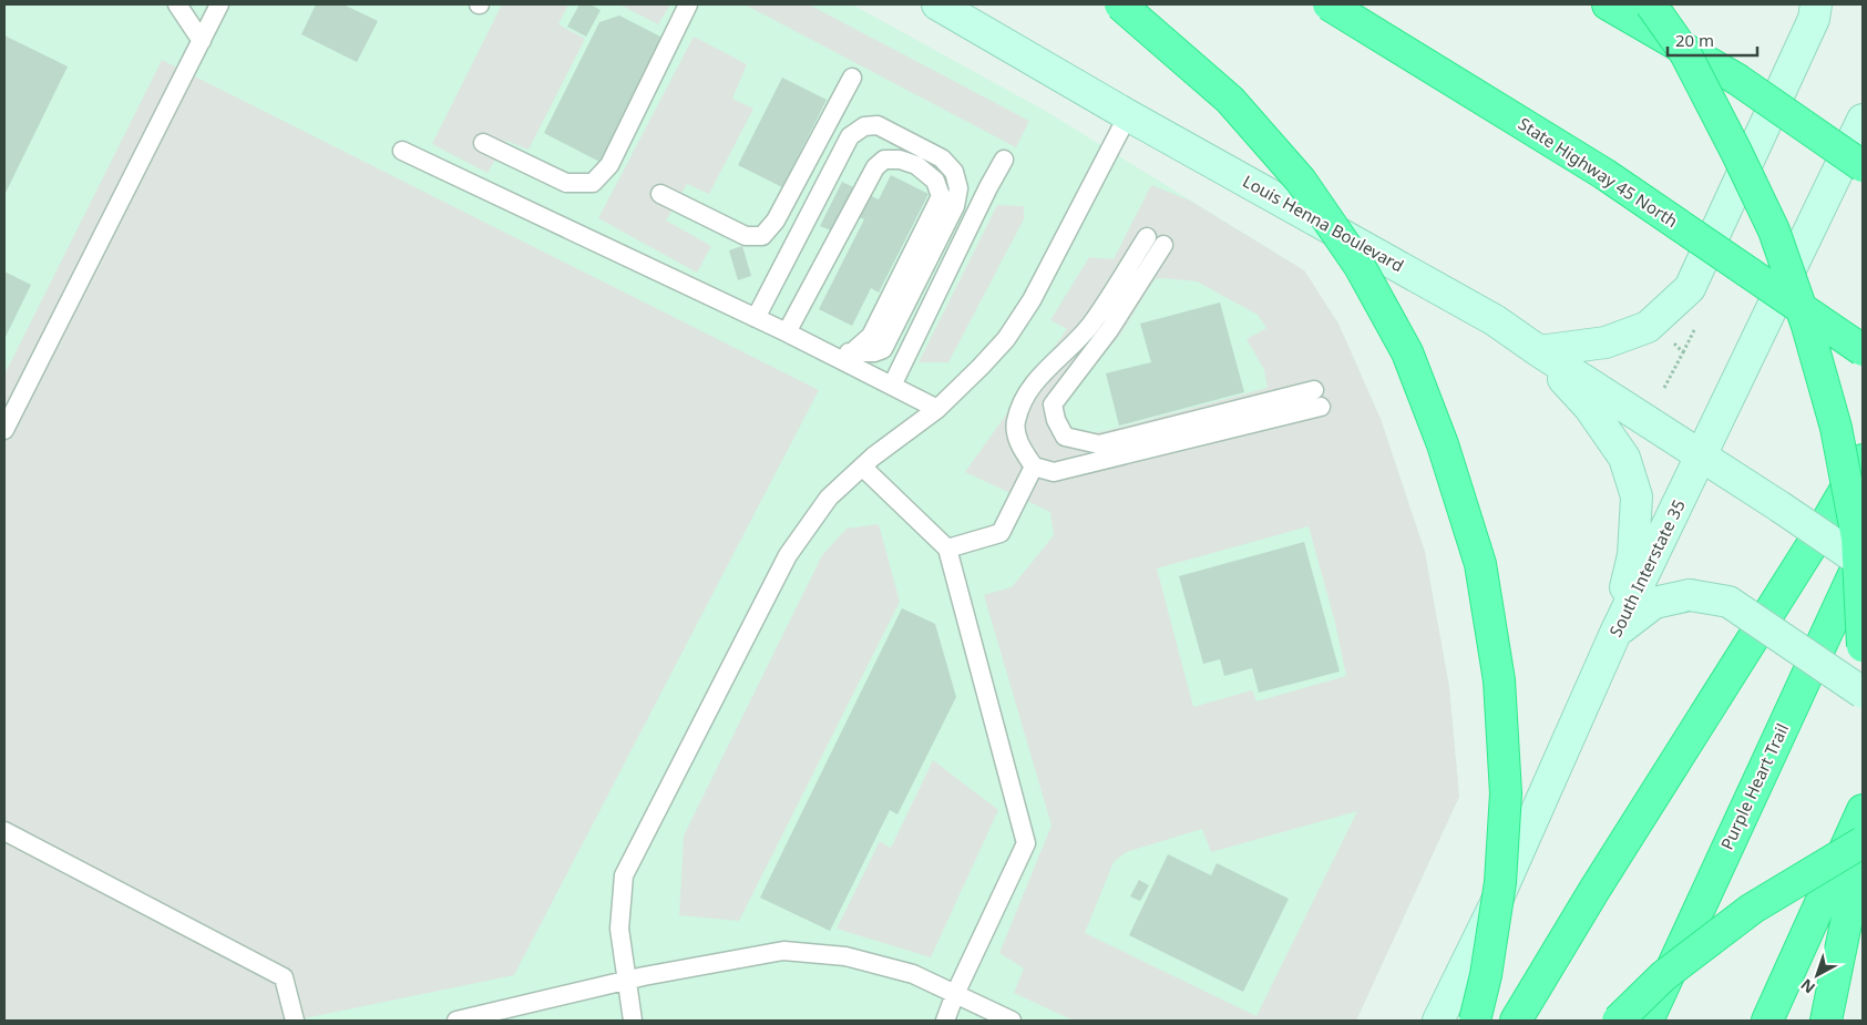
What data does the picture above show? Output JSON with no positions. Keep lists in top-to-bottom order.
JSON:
{
  "streets": {
    "highway": ["State Highway 45 North", "Purple Heart Trail"],
    "main road": ["Louis Henna Boulevard", "South Interstate 35"]
  },
  "crossings": [
    ["Louis Henna Boulevard", "South Interstate 35"]
  ],
  "scale_bar": "20 m",
  "north": "bottom left"
}
